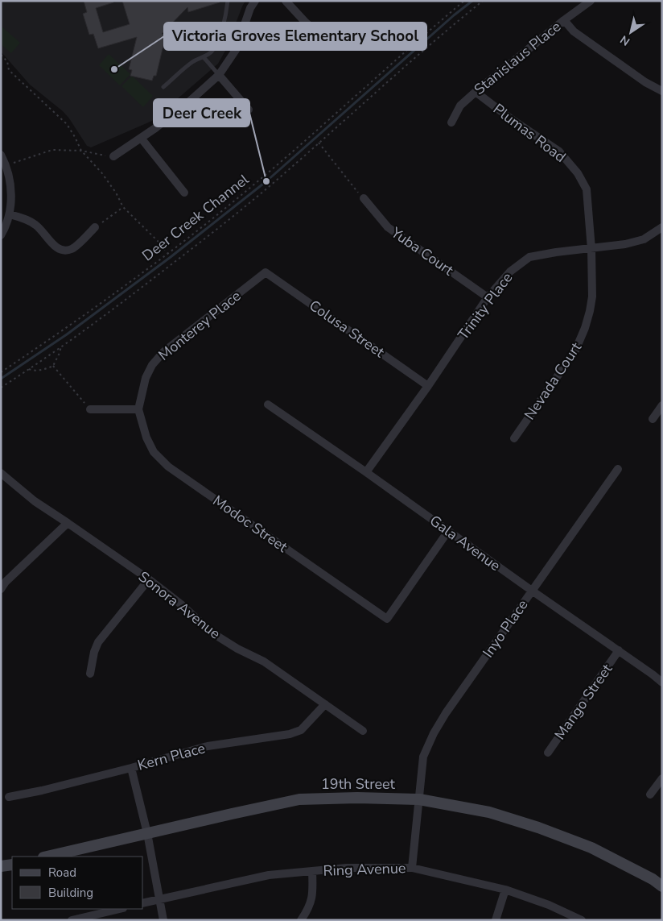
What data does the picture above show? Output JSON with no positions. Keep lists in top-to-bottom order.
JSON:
{
  "streets": {
    "street": [
      "Stanislaus Place",
      "Plumas Road",
      "Yuba Court",
      "Trinity Place",
      "Monterey Place",
      "Colusa Street",
      "Nevada Court",
      "Modoc Street",
      "Gala Avenue",
      "Sonora Avenue",
      "Inyo Place",
      "Mango Street",
      "Kern Place",
      "19th Street",
      "Ring Avenue"
    ],
    "path": ["Deer Creek Channel"]
  },
  "crossings": [
    ["Stanislaus Place", "Plumas Road"],
    ["Plumas Road", "Trinity Place"],
    ["Plumas Road", "Nevada Court"],
    ["Yuba Court", "Trinity Place"],
    ["Trinity Place", "Colusa Street"],
    ["Trinity Place", "Nevada Court"],
    ["Trinity Place", "Gala Avenue"],
    ["Monterey Place", "Colusa Street"],
    ["Monterey Place", "Modoc Street"],
    ["Modoc Street", "Gala Avenue"],
    ["Gala Avenue", "Inyo Place"],
    ["Gala Avenue", "Mango Street"],
    ["Sonora Avenue", "Kern Place"],
    ["Inyo Place", "19th Street"],
    ["Inyo Place", "Ring Avenue"]
  ],
  "places": ["Victoria Groves Elementary School", "Deer Creek"],
  "legend": ["Road", "Building"],
  "north": "bottom left"
}
